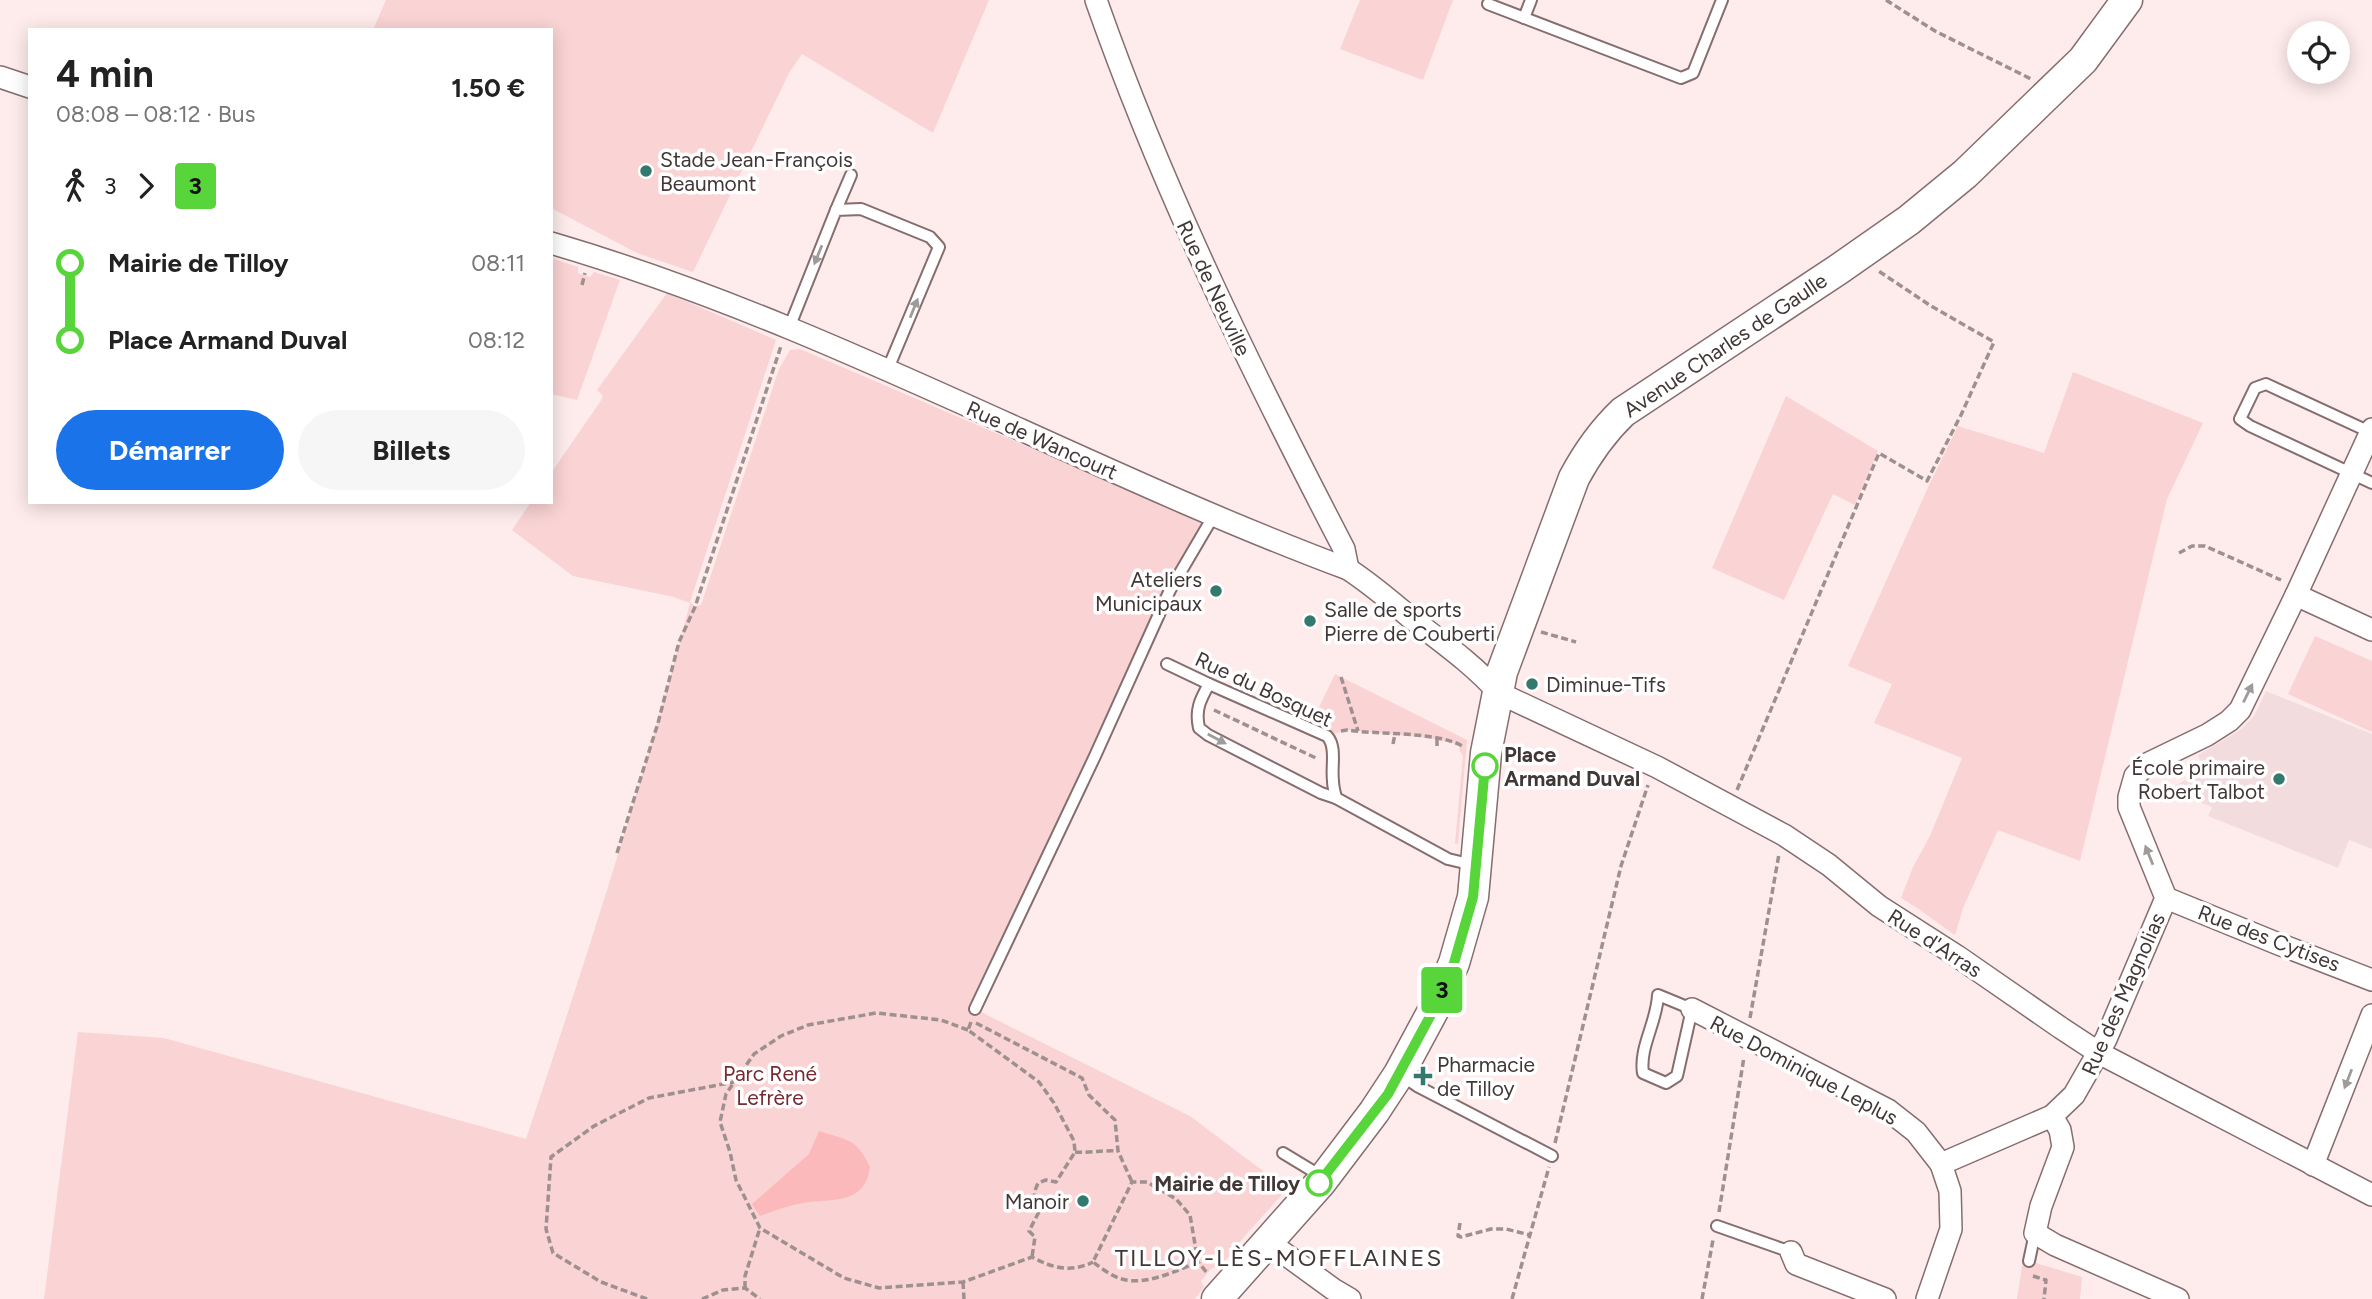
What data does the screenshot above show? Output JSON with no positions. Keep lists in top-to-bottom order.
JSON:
{
  "streets": {
    "street": [
      "Rue de Neuville",
      "Avenue Charles de Gaulle",
      "Rue de Wancourt",
      "Rue des Cytises",
      "Rue d'Arras",
      "Rue des Magnolias",
      "Rue Dominique Leplus"
    ],
    "lane": ["Rue du Bosquet"]
  },
  "crossings": [
    ["Rue de Neuville", "Rue de Wancourt"],
    ["Avenue Charles de Gaulle", "Rue de Wancourt"],
    ["Avenue Charles de Gaulle", "Rue d'Arras"],
    ["Rue de Wancourt", "Rue d'Arras"],
    ["Rue des Cytises", "Rue des Magnolias"],
    ["Rue d'Arras", "Rue des Magnolias"],
    ["Rue des Magnolias", "Rue Dominique Leplus"]
  ],
  "one_way": ["Rue des Magnolias"],
  "districts": ["TILLOY-LÈS-MOFFLAINES"],
  "parks": ["Parc René Lefrère"],
  "places": {
    "other": [
      "Stade Jean-François Beaumont",
      "Ateliers Municipaux",
      "Salle de sports Pierre de Couberti",
      "Diminue-Tifs",
      "Place Armand Duval",
      "École primaire Robert Talbot",
      "Mairie de Tilloy",
      "Manoir"
    ],
    "health": ["Pharmacie de Tilloy"]
  },
  "lines": ["bus line 3"],
  "page": {
    "on_map": "3",
    "heading": ["4 min", "08:08 – 08:12 · Bus", "1.50 €"],
    "legs": ["3", "3"],
    "list": [
      {
        "name": "Mairie de Tilloy",
        "value": "08:11"
      },
      {
        "name": "Place Armand Duval",
        "value": "08:12"
      }
    ],
    "buttons": ["Démarrer", "Billets"]
  }
}
